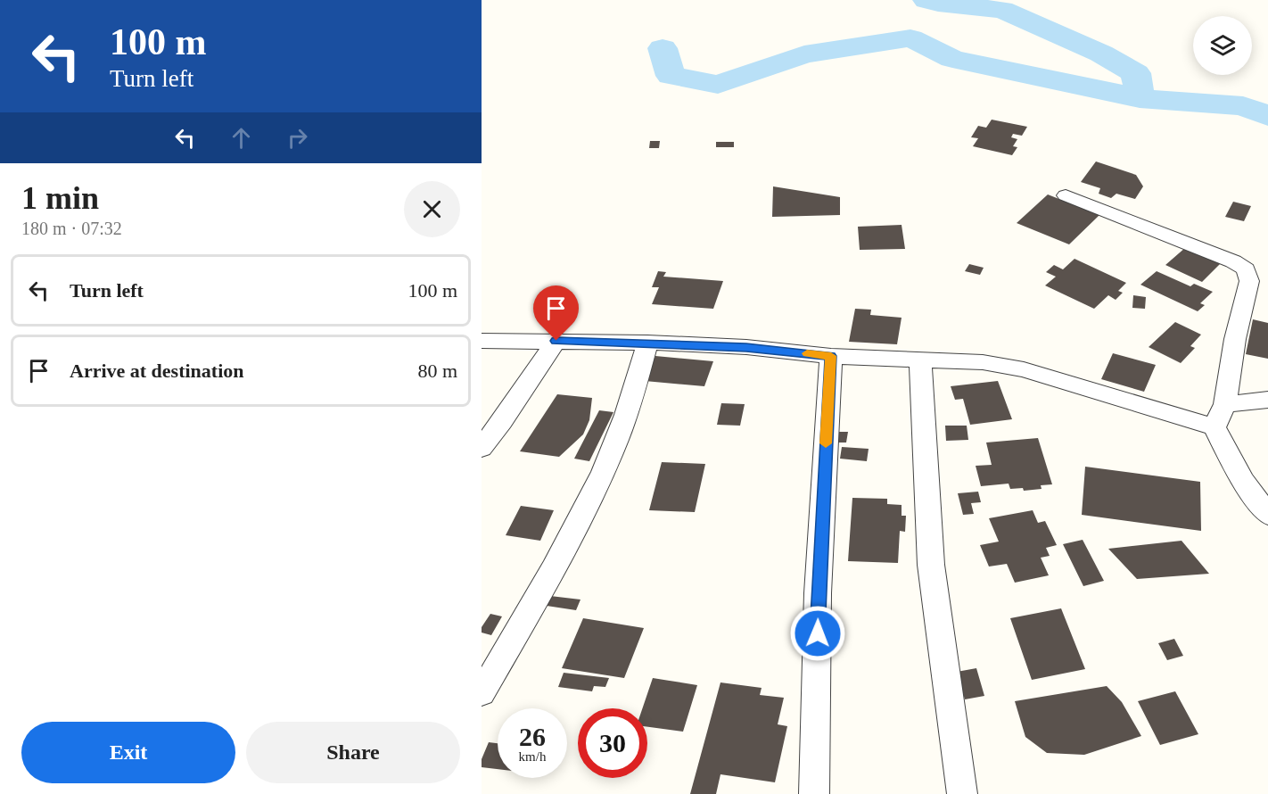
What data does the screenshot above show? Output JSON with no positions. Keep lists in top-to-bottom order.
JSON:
{
  "page": {
    "turn": ["100 m", "Turn left"],
    "heading": ["1 min", "180 m · 07:32"],
    "list": [
      {
        "name": "Turn left",
        "value": "100 m"
      },
      {
        "name": "Arrive at destination",
        "value": "80 m"
      }
    ],
    "speed": "26 km/h",
    "limit": "30",
    "buttons": ["Exit", "Share"]
  }
}
